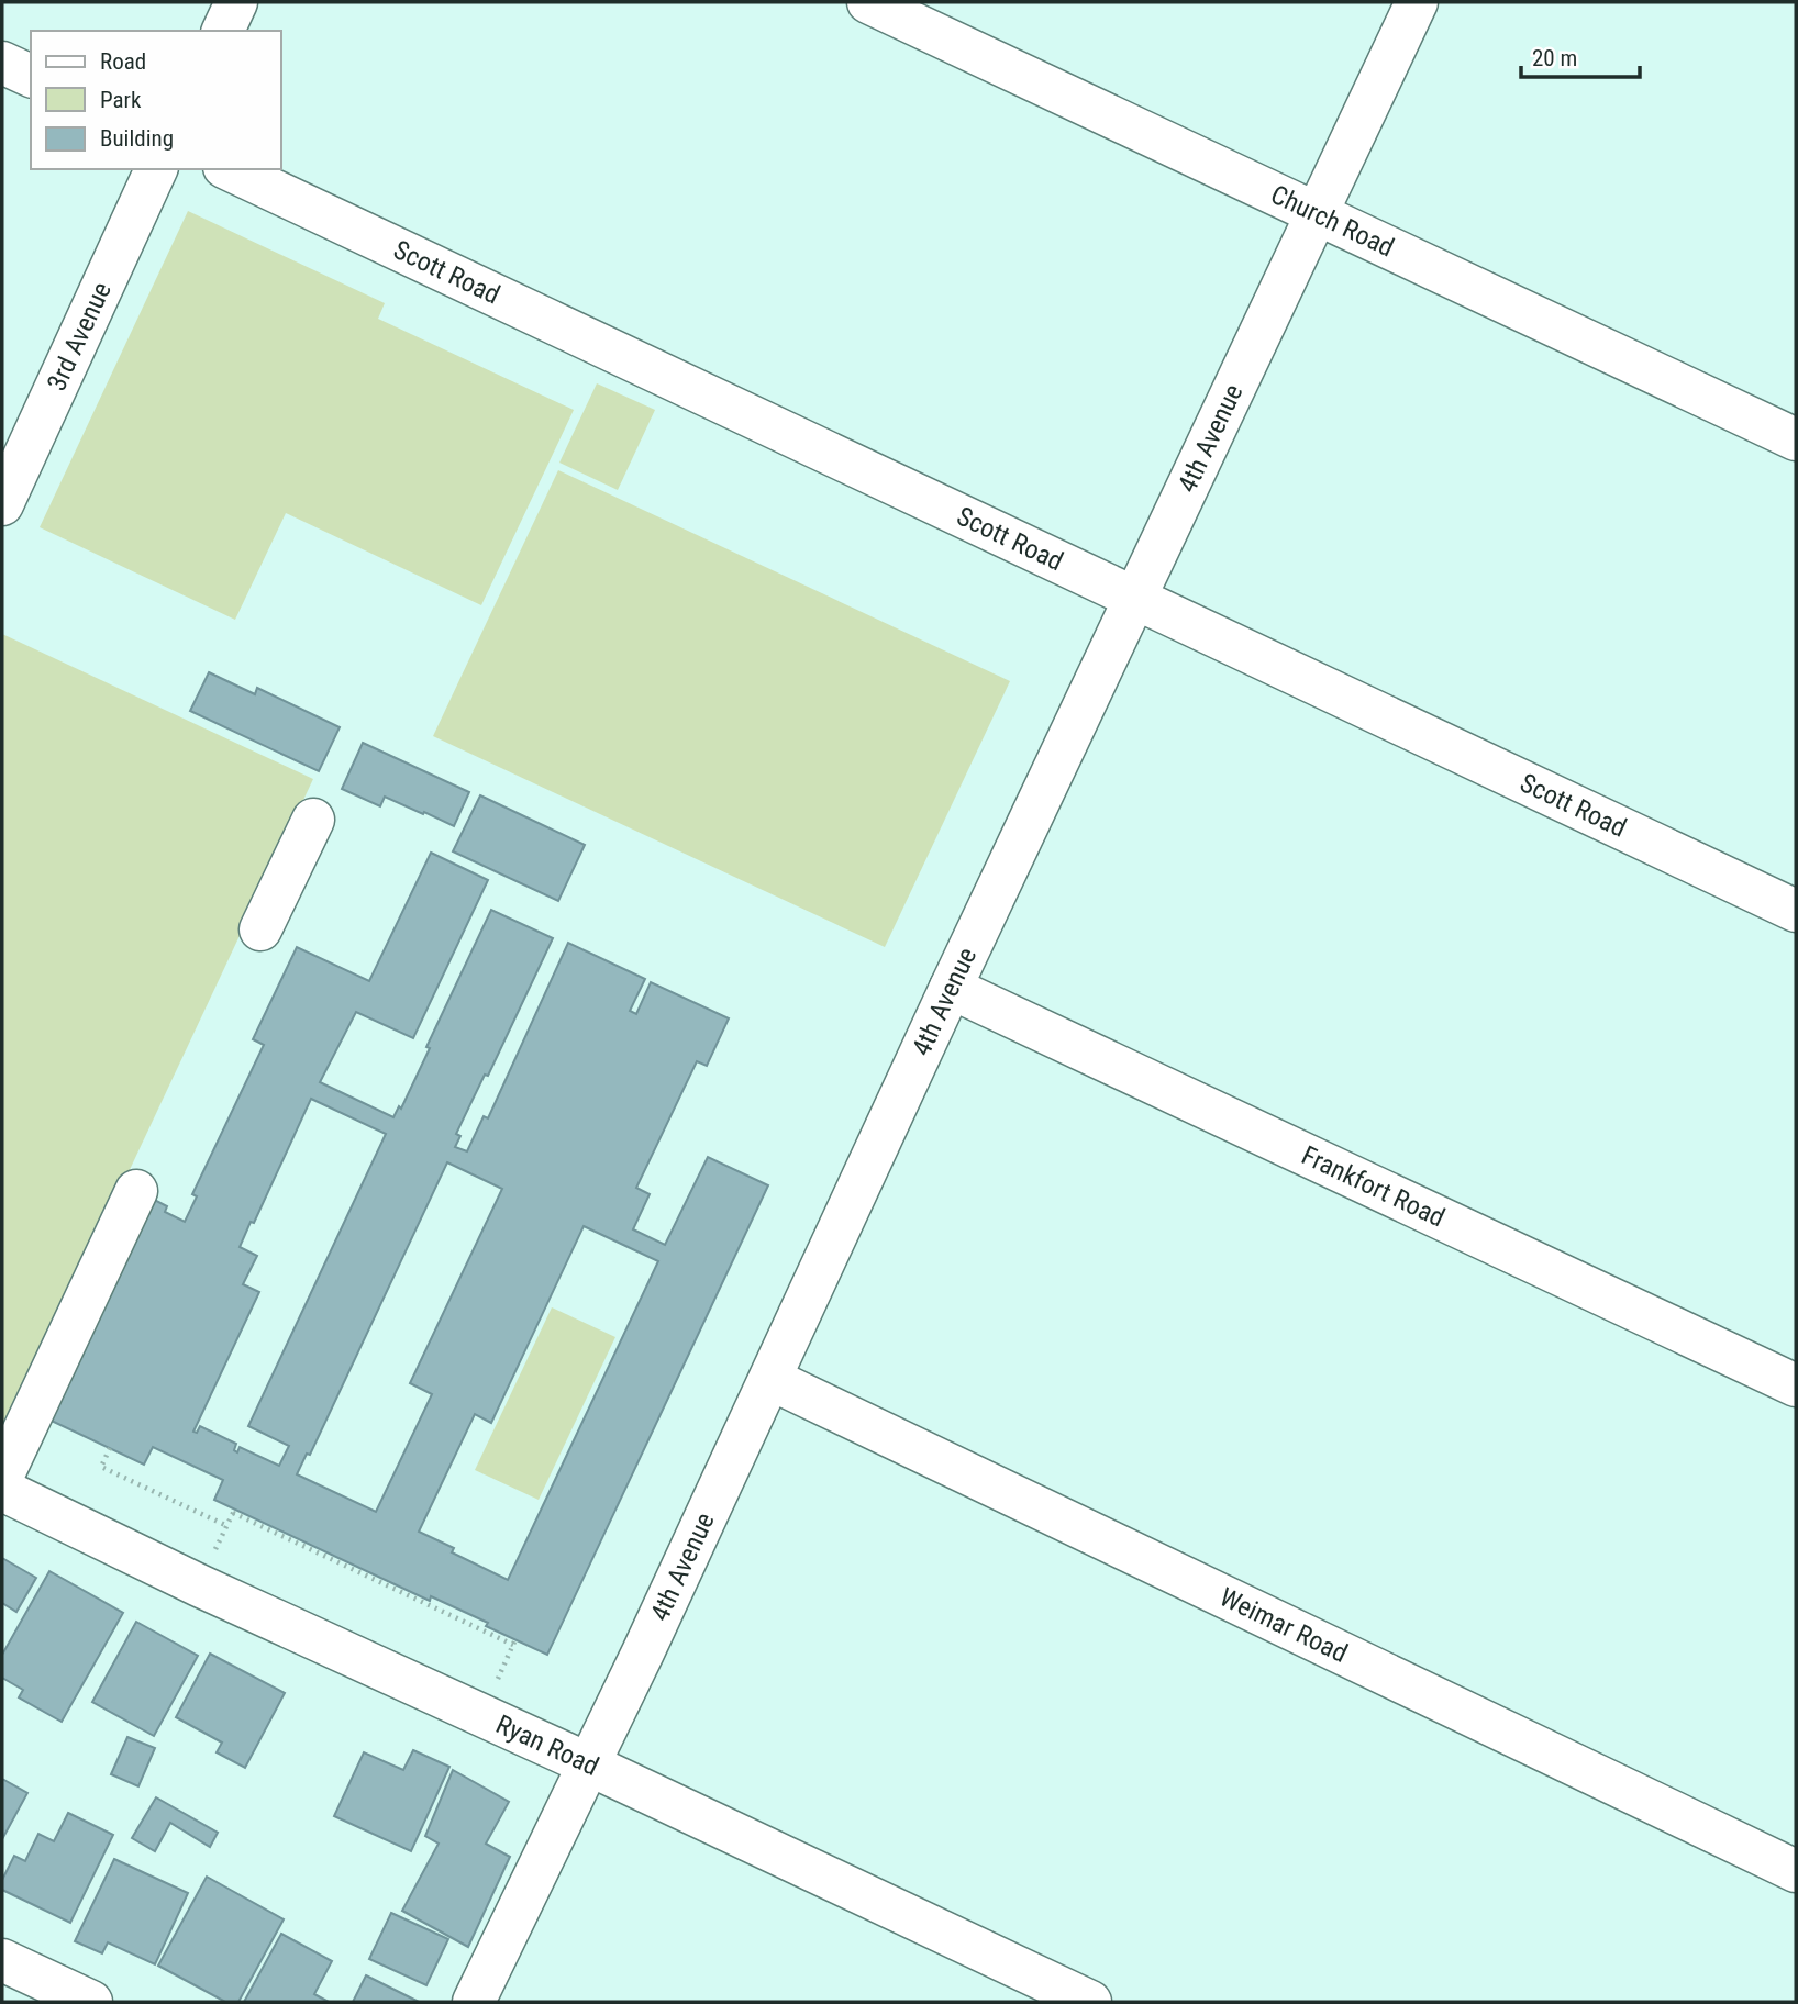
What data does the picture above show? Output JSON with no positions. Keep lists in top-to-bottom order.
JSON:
{
  "streets": {
    "street": [
      "Church Road",
      "Scott Road",
      "3rd Avenue",
      "4th Avenue",
      "Frankfort Road",
      "Weimar Road",
      "Ryan Road"
    ]
  },
  "crossings": [
    ["Church Road", "4th Avenue"],
    ["Scott Road", "4th Avenue"],
    ["4th Avenue", "Frankfort Road"],
    ["4th Avenue", "Weimar Road"],
    ["4th Avenue", "Ryan Road"]
  ],
  "legend": ["Road", "Park", "Building"],
  "scale_bar": "20 m"
}
